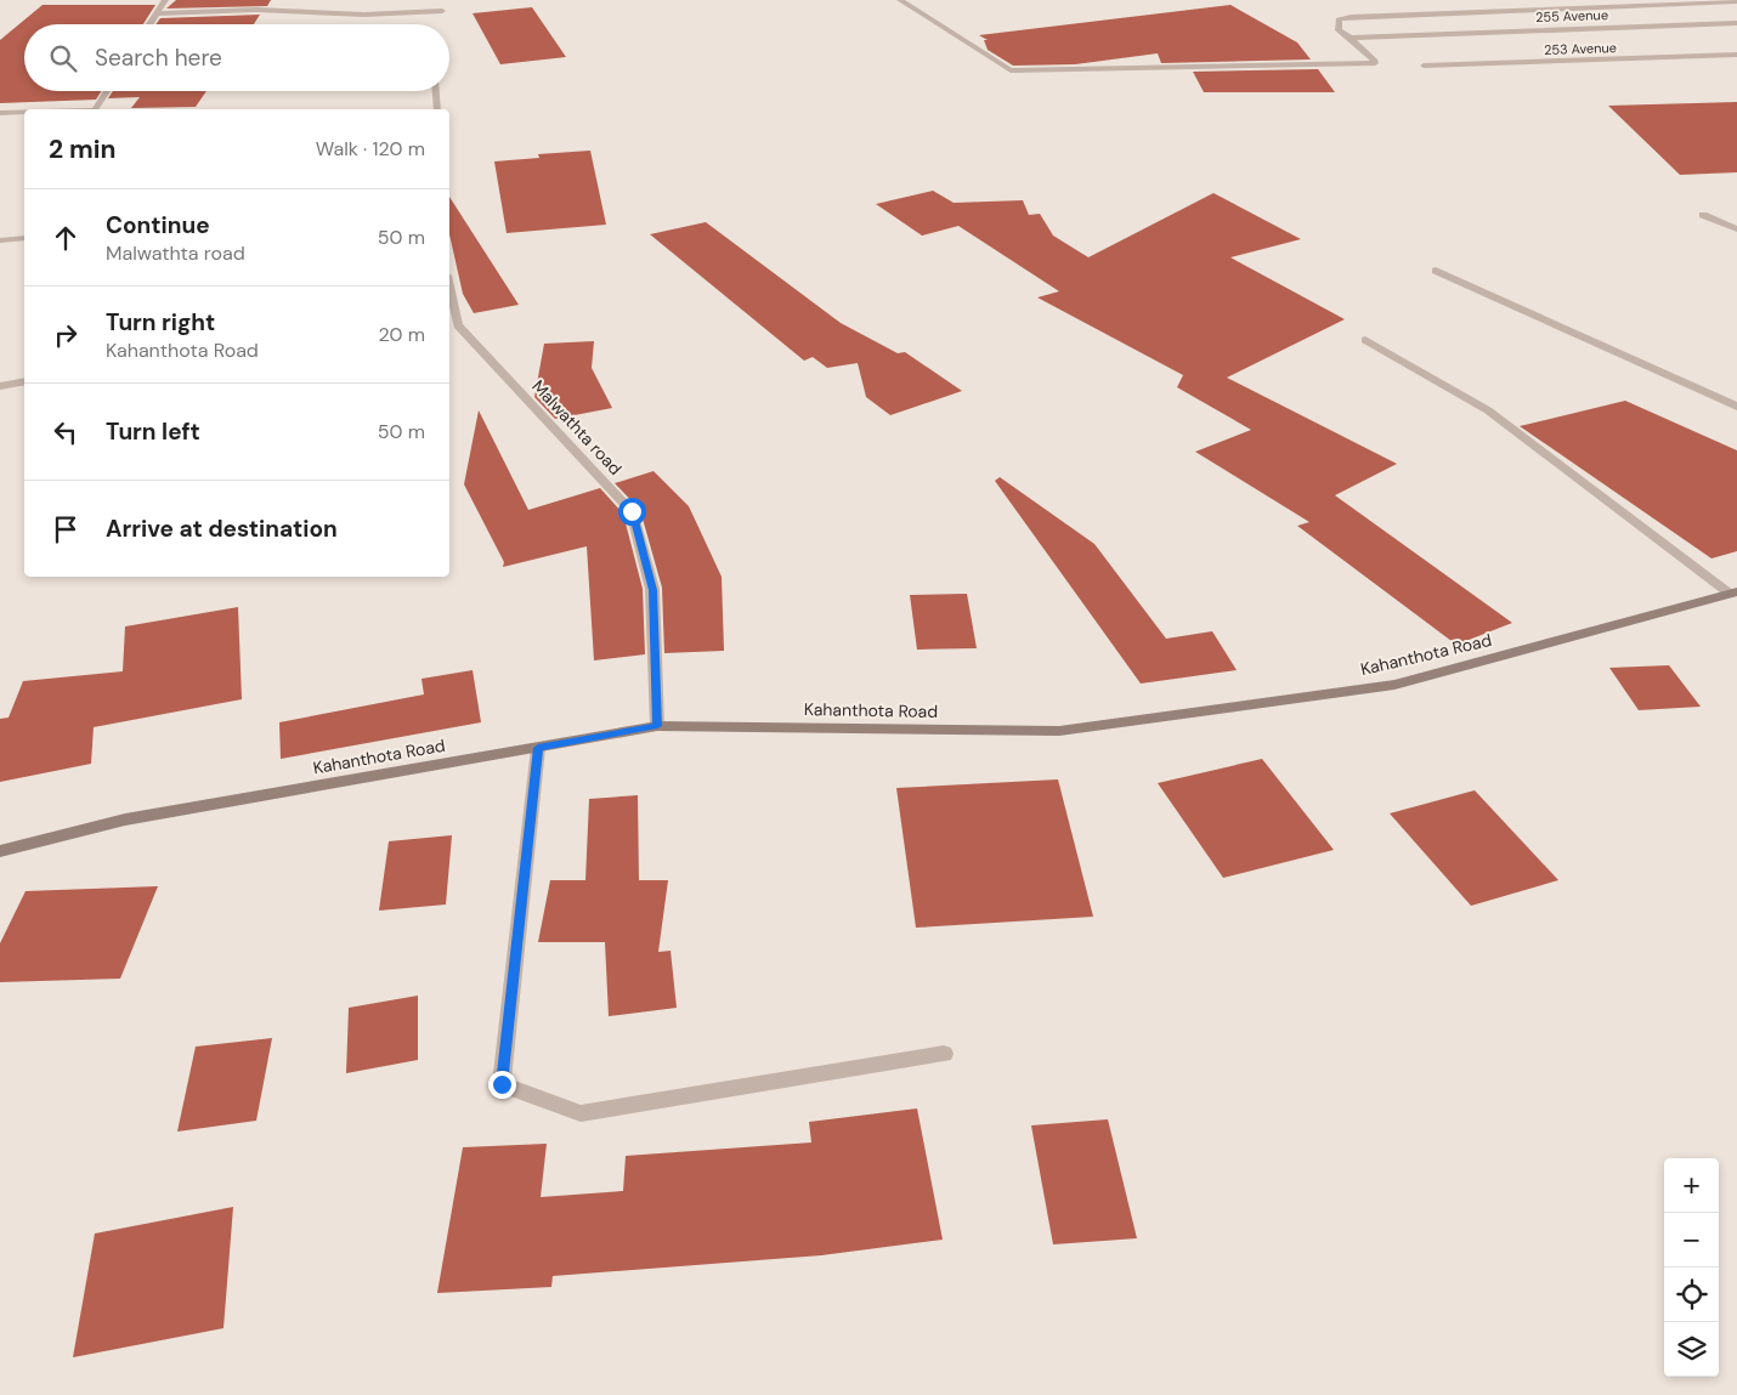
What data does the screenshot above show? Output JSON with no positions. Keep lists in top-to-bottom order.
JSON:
{
  "streets": {
    "main road": ["Kahanthota Road"],
    "street": ["255 Avenue", "253 Avenue", "Malwathta road"]
  },
  "crossings": [
    ["Malwathta road", "Kahanthota Road"]
  ],
  "page": {
    "search": "Search here",
    "heading": ["2 min", "Walk · 120 m"],
    "list": [
      ["Continue", "Malwathta road", "50 m"],
      ["Turn right", "Kahanthota Road", "20 m"],
      ["Turn left", "50 m"],
      "Arrive at destination"
    ],
    "map_buttons": ["+", "−"]
  }
}
